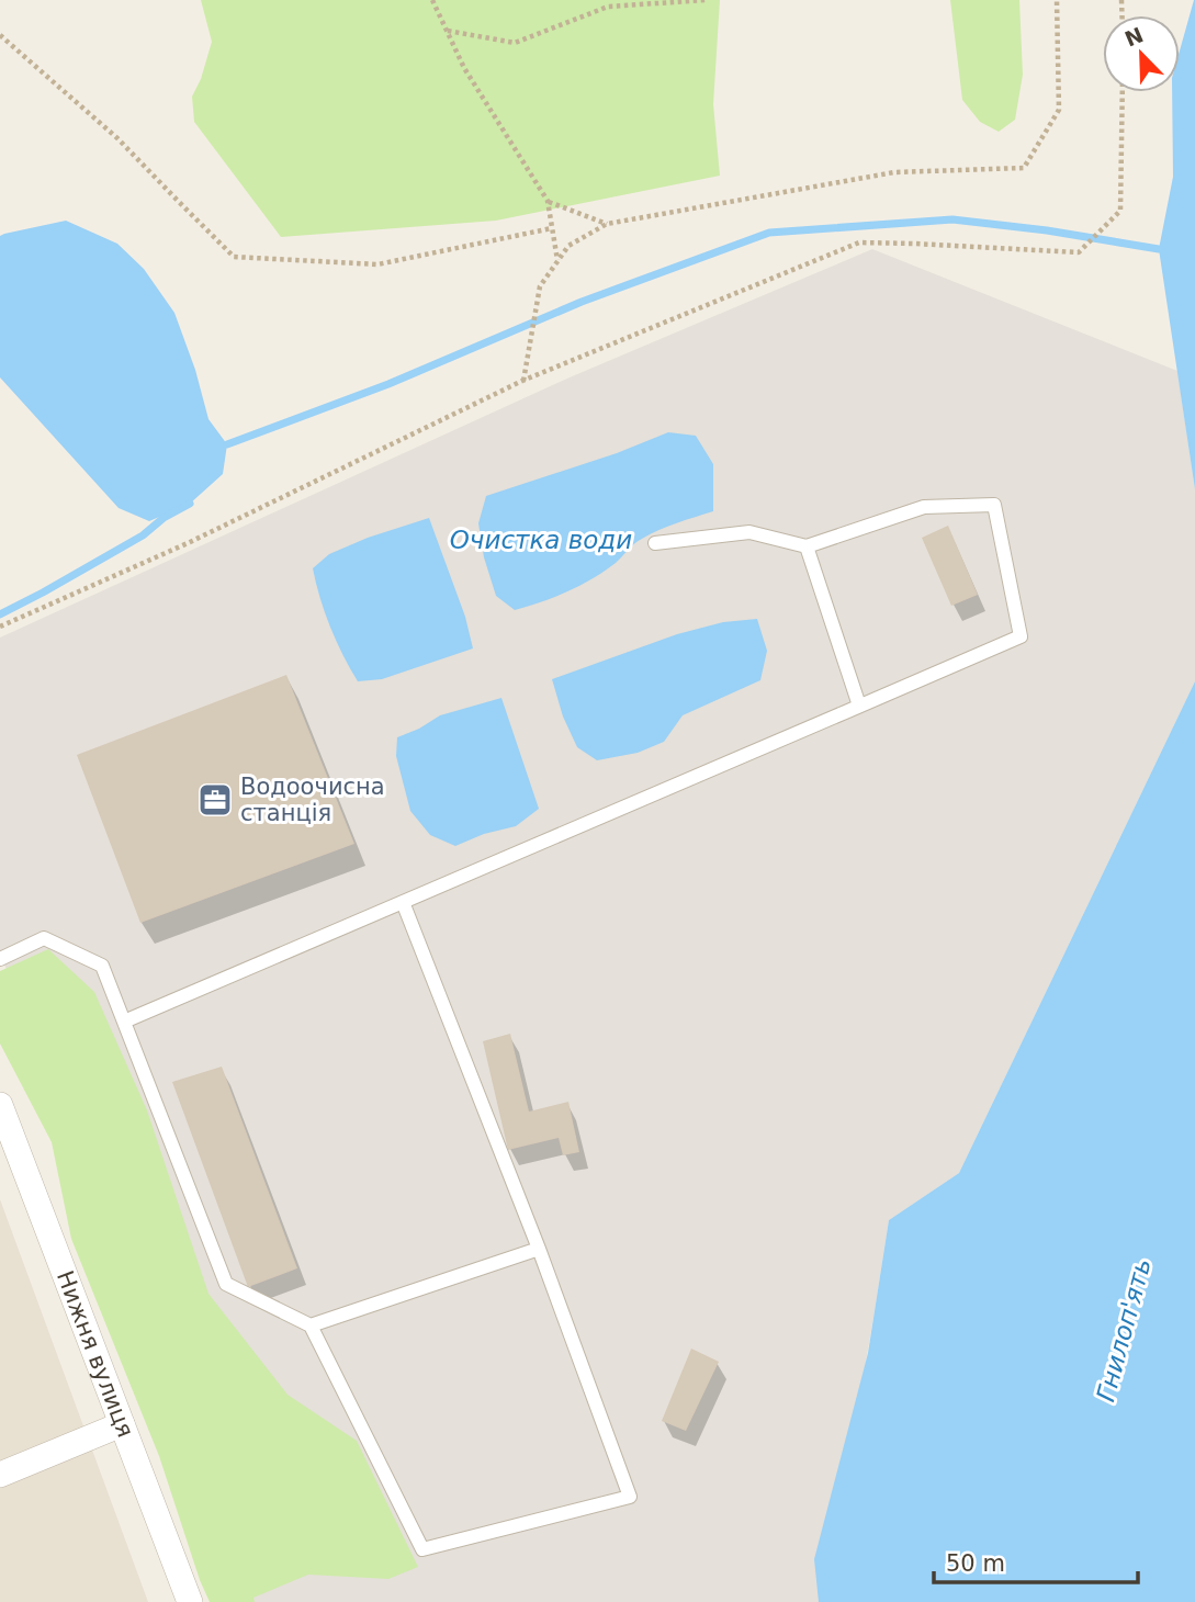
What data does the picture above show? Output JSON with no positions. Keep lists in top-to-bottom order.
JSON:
{
  "streets": {
    "street": ["Нижня вулиця"]
  },
  "water": ["Очистка води", "Гнилоп'ять"],
  "places": {
    "office": ["Водоочисна станція"]
  },
  "scale_bar": "50 m",
  "north": "top left"
}
